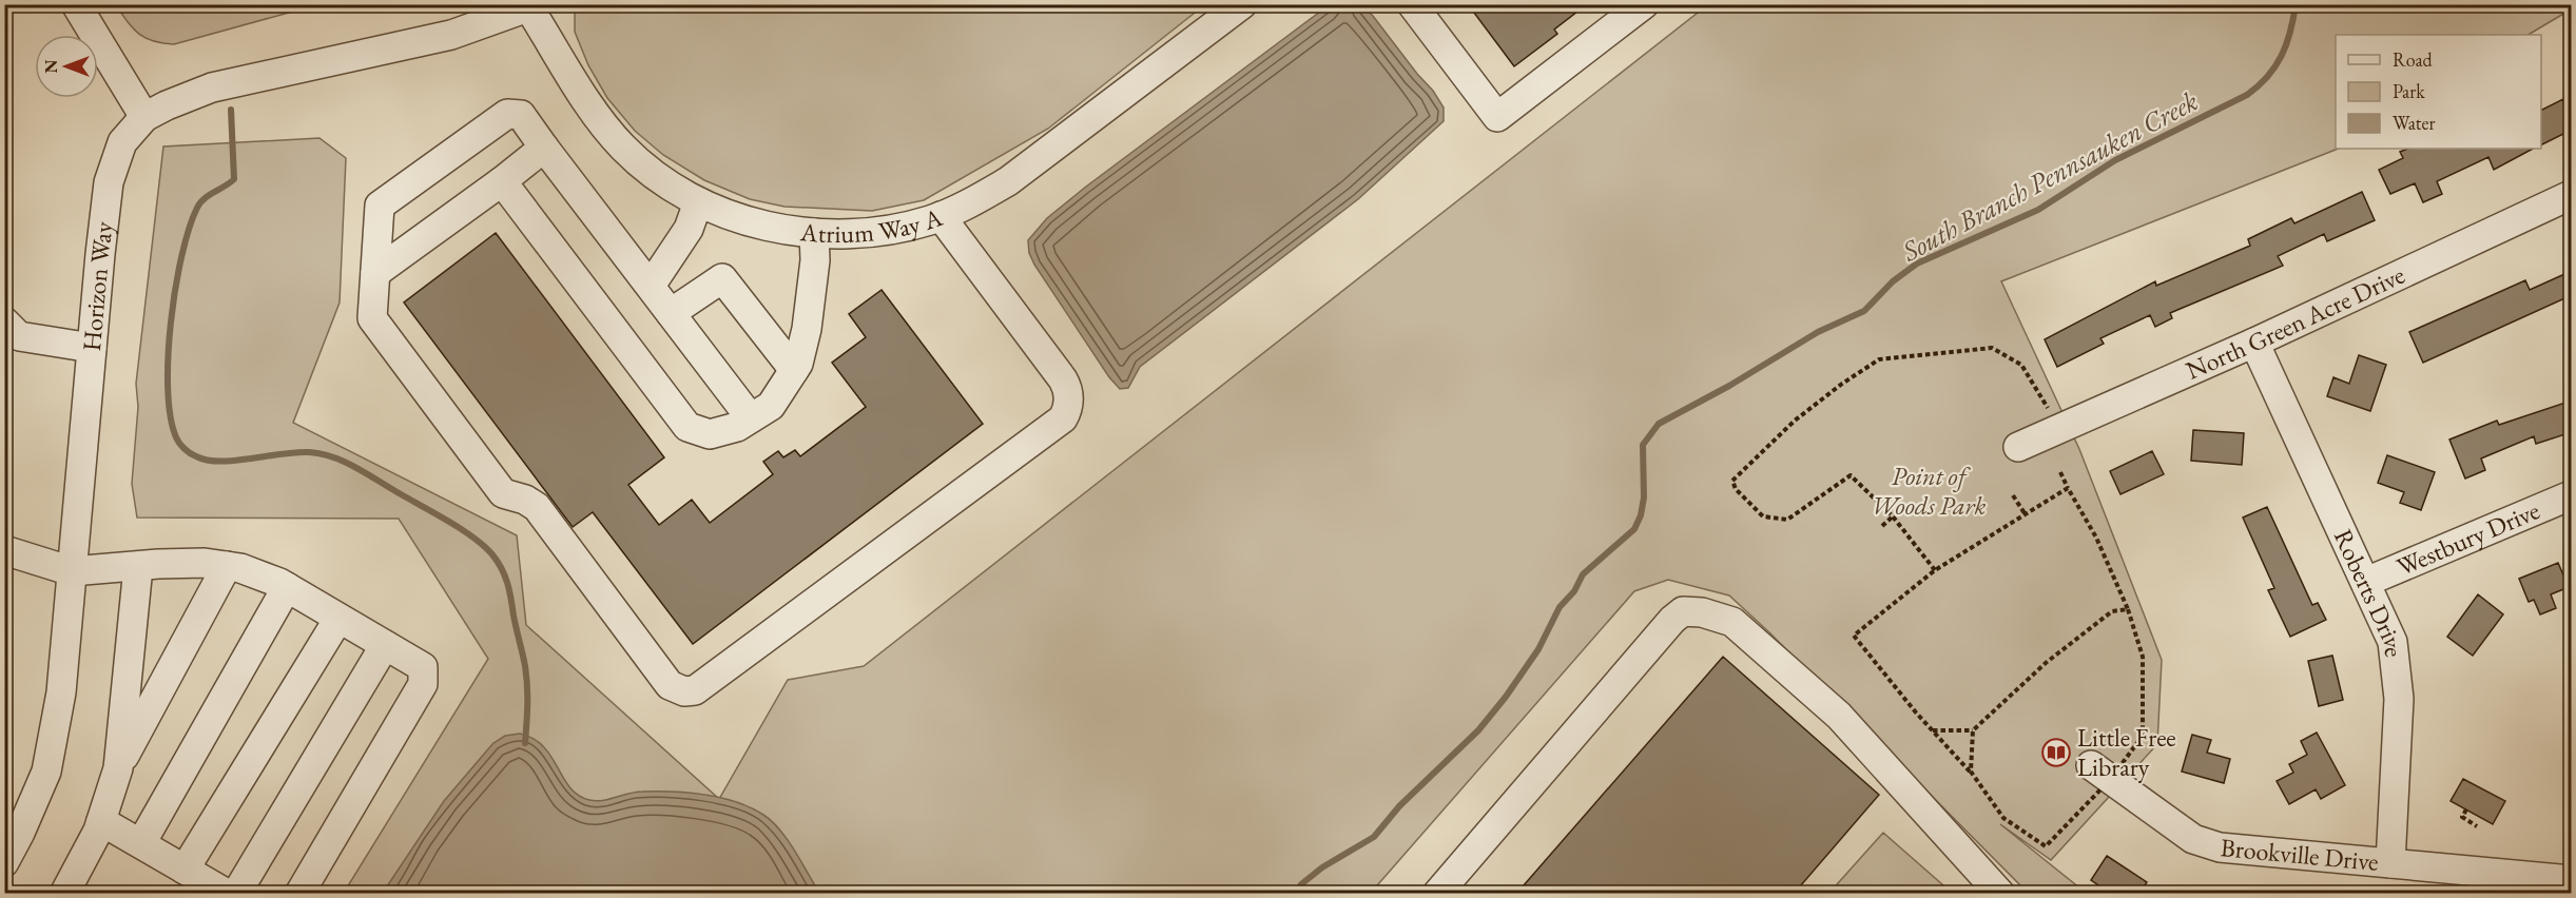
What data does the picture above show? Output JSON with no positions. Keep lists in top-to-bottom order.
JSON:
{
  "streets": {
    "street": [
      "Atrium Way A",
      "Horizon Way",
      "North Green Acre Drive",
      "Westbury Drive",
      "Roberts Drive",
      "Brookville Drive"
    ]
  },
  "crossings": [
    ["Atrium Way A", "Horizon Way"],
    ["North Green Acre Drive", "Roberts Drive"],
    ["Westbury Drive", "Roberts Drive"],
    ["Roberts Drive", "Brookville Drive"]
  ],
  "water": ["South Branch Pennsauken Creek"],
  "parks": ["Point of Woods Park"],
  "places": {
    "library": ["Little Free Library"]
  },
  "legend": ["Road", "Park", "Water"],
  "north": "left"
}
